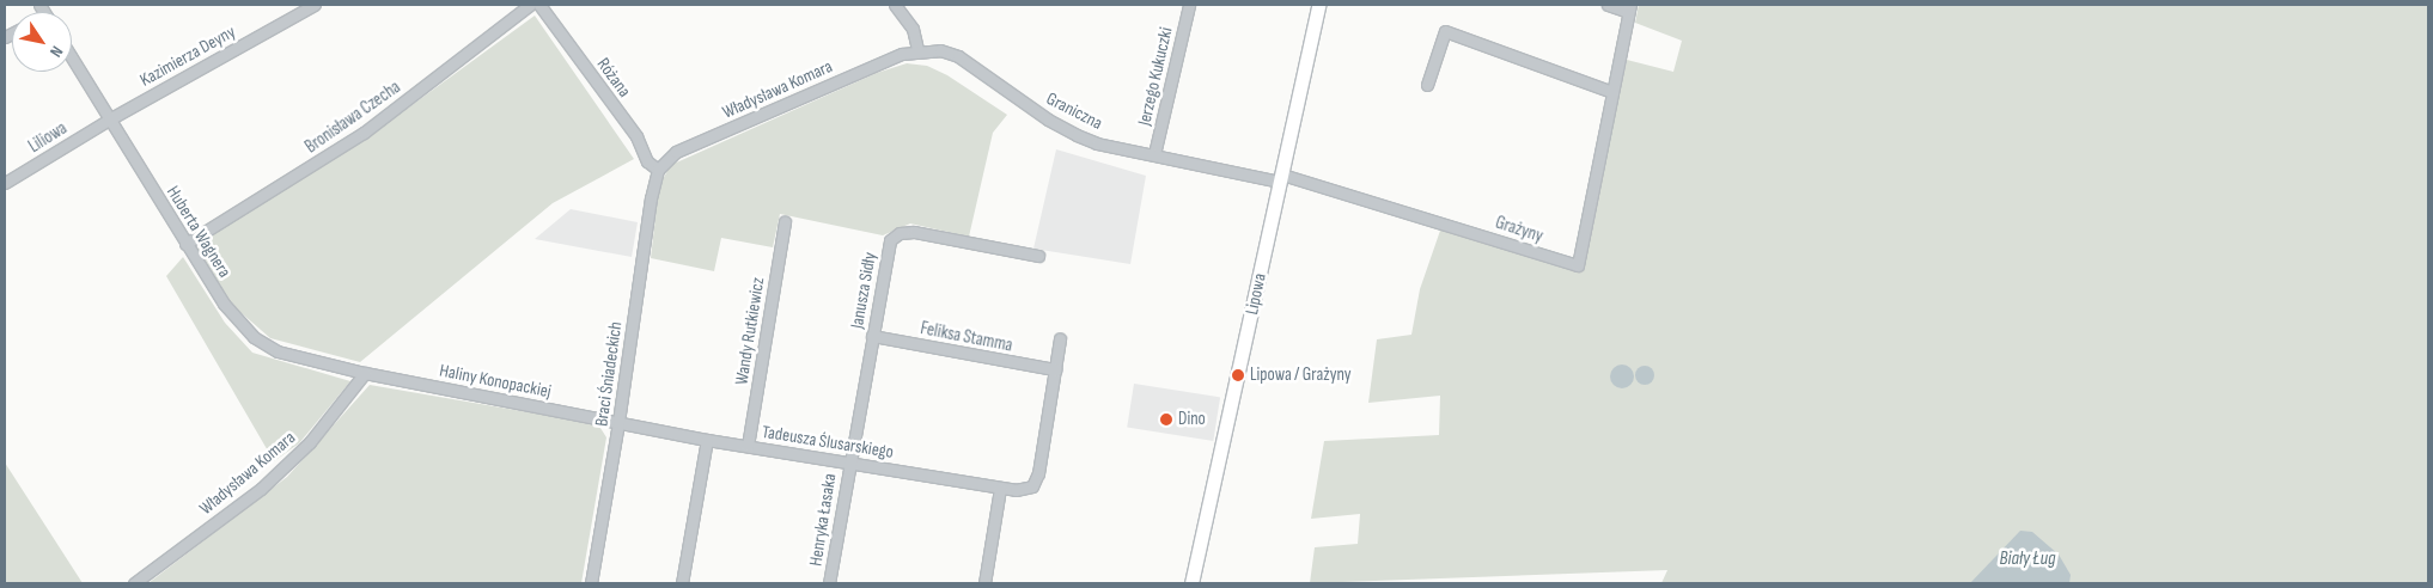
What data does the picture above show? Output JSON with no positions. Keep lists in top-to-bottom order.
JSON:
{
  "streets": {
    "main road": ["Lipowa"],
    "street": [
      "Kazimierza Deyny",
      "Jerzego Kukuczki",
      "Różana",
      "Władysława Komara",
      "Graniczna",
      "Bronisława Czecha",
      "Liliowa",
      "Grażyny",
      "Huberta Wagnera",
      "Janusza Sidły",
      "Wandy Rutkiewicz",
      "Feliksa Stamma",
      "Braci Śniadeckich",
      "Haliny Konopackiej",
      "Tadeusza Ślusarskiego",
      "Henryka Łasaka"
    ]
  },
  "crossings": [
    ["Kazimierza Deyny", "Liliowa"],
    ["Kazimierza Deyny", "Huberta Wagnera"],
    ["Jerzego Kukuczki", "Graniczna"],
    ["Różana", "Władysława Komara"],
    ["Różana", "Braci Śniadeckich"],
    ["Władysława Komara", "Graniczna"],
    ["Władysława Komara", "Huberta Wagnera"],
    ["Władysława Komara", "Braci Śniadeckich"],
    ["Władysława Komara", "Haliny Konopackiej"],
    ["Graniczna", "Grażyny"],
    ["Graniczna", "Lipowa"],
    ["Bronisława Czecha", "Huberta Wagnera"],
    ["Liliowa", "Huberta Wagnera"],
    ["Grażyny", "Lipowa"],
    ["Huberta Wagnera", "Haliny Konopackiej"],
    ["Janusza Sidły", "Feliksa Stamma"],
    ["Janusza Sidły", "Tadeusza Ślusarskiego"],
    ["Janusza Sidły", "Henryka Łasaka"],
    ["Wandy Rutkiewicz", "Tadeusza Ślusarskiego"],
    ["Feliksa Stamma", "Tadeusza Ślusarskiego"],
    ["Braci Śniadeckich", "Haliny Konopackiej"],
    ["Braci Śniadeckich", "Tadeusza Ślusarskiego"],
    ["Haliny Konopackiej", "Tadeusza Ślusarskiego"],
    ["Tadeusza Ślusarskiego", "Henryka Łasaka"]
  ],
  "water": ["Biały Ług"],
  "places": ["Lipowa / Grażyny", "Dino"],
  "north": "bottom right"
}
